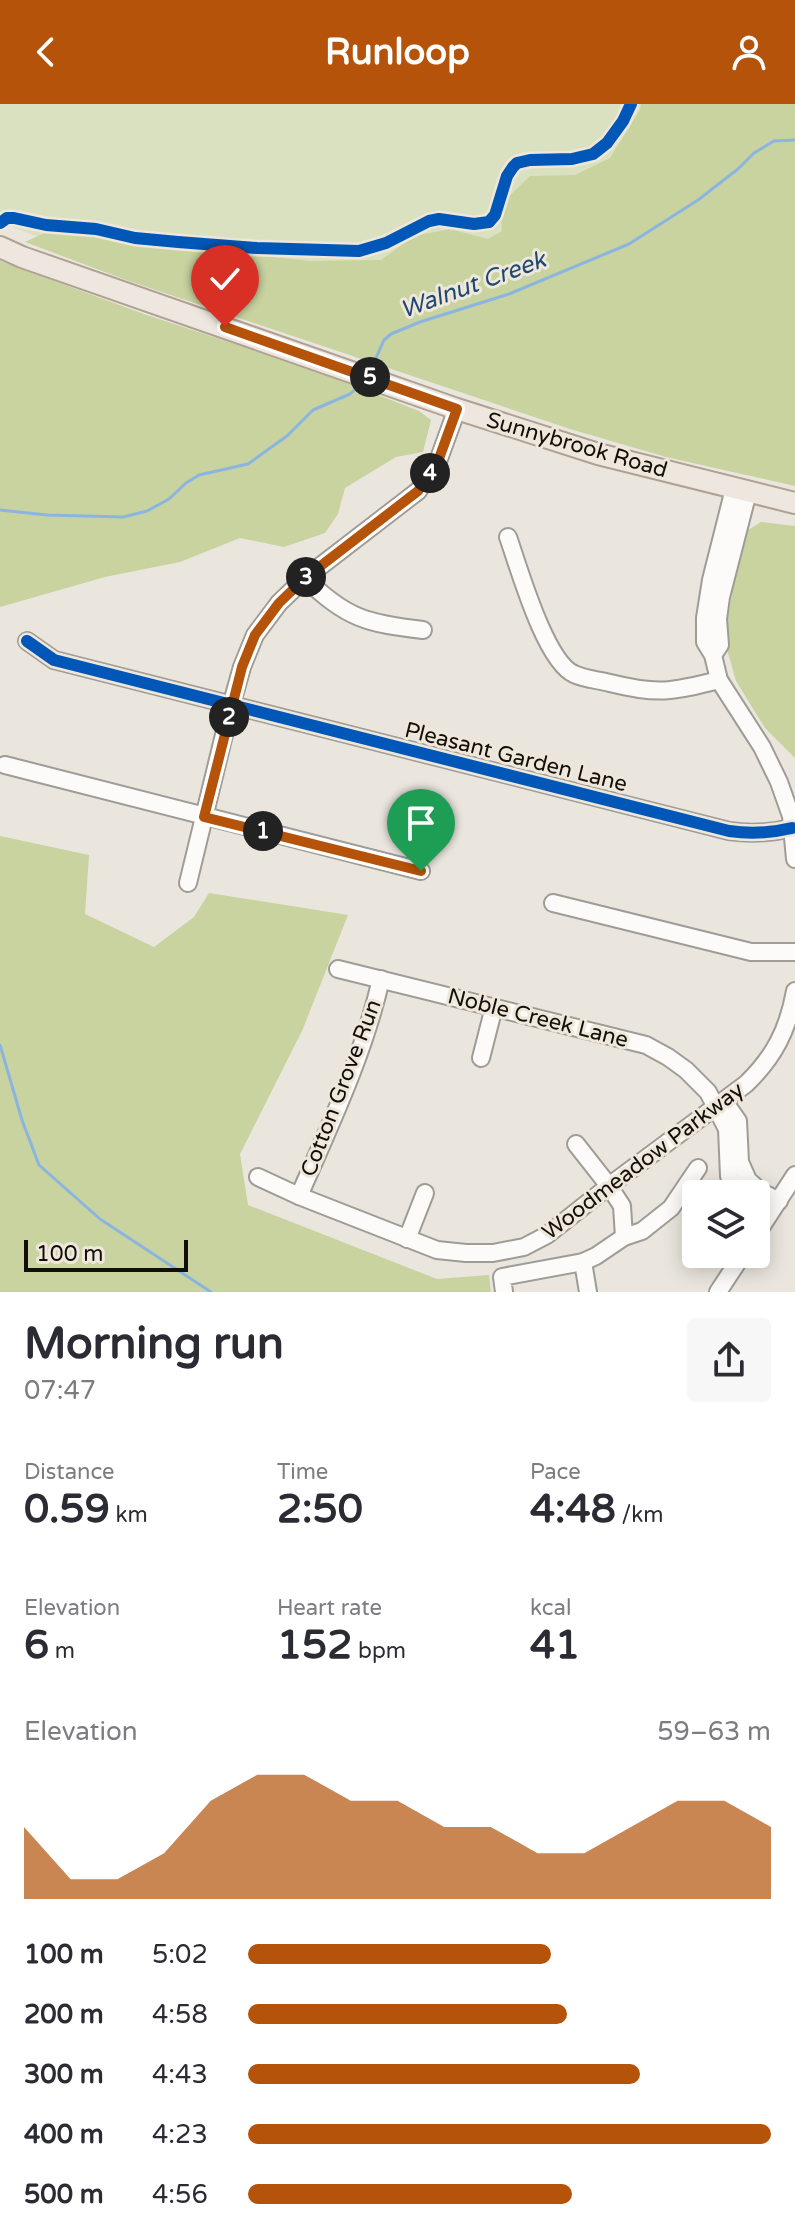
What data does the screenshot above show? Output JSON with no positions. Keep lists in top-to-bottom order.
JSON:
{
  "streets": {
    "main road": ["Sunnybrook Road"],
    "street": [
      "Pleasant Garden Lane",
      "Noble Creek Lane",
      "Cotton Grove Run",
      "Woodmeadow Parkway"
    ]
  },
  "crossings": [
    ["Noble Creek Lane", "Cotton Grove Run"],
    ["Noble Creek Lane", "Woodmeadow Parkway"],
    ["Cotton Grove Run", "Woodmeadow Parkway"]
  ],
  "water": ["Walnut Creek"],
  "scale_bar": "100 m",
  "page": {
    "header": "Runloop",
    "pins": [
      "5",
      "4",
      "3",
      "2",
      "1"
    ],
    "scale": "100 m",
    "heading": ["Morning run", "07:47"],
    "stats": [
      ["Distance", "0.59 km"],
      ["Time", "2:50"],
      ["Pace", "4:48 /km"],
      ["Elevation", "6 m"],
      ["Heart rate", "152 bpm"],
      ["kcal", "41"]
    ],
    "chart": ["Elevation", "59–63 m"],
    "list": [
      {
        "name": "100 m",
        "note": "5:02"
      },
      {
        "name": "200 m",
        "note": "4:58"
      },
      {
        "name": "300 m",
        "note": "4:43"
      },
      {
        "name": "400 m",
        "note": "4:23"
      },
      {
        "name": "500 m",
        "note": "4:56"
      }
    ]
  }
}
